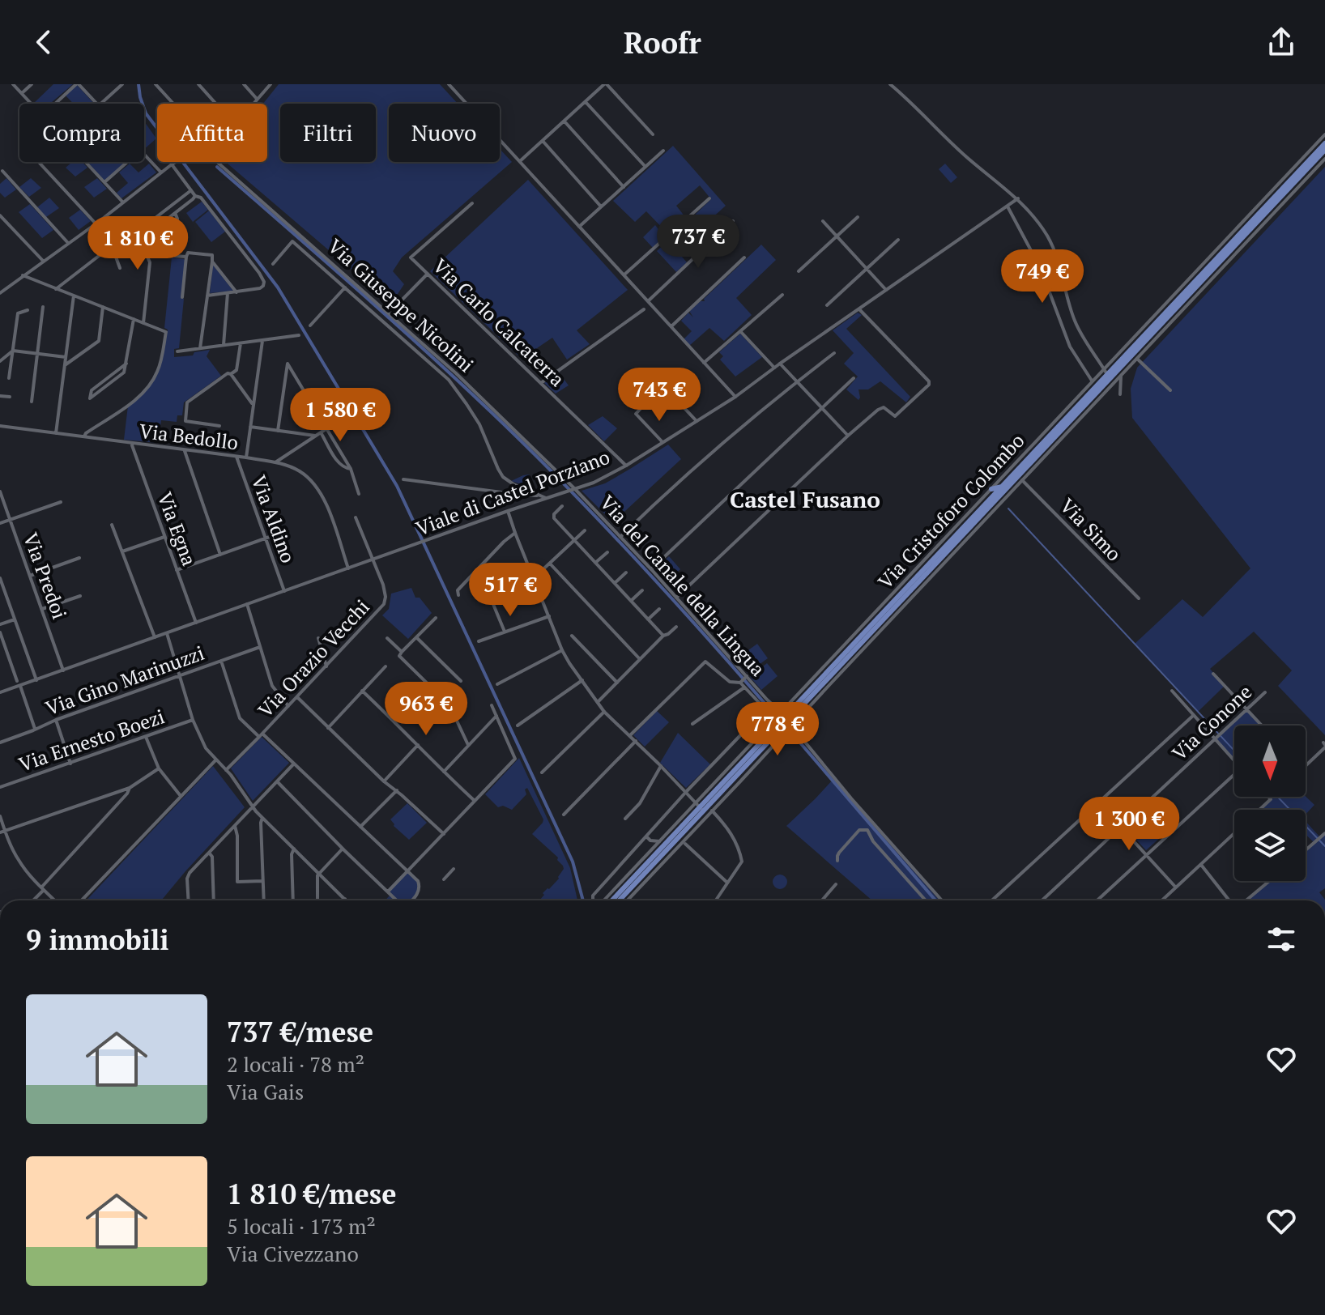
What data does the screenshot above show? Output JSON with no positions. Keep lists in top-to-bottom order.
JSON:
{
  "streets": {
    "main road": ["Via Cristoforo Colombo"],
    "street": [
      "Via Giuseppe Nicolini",
      "Via Carlo Calcaterra",
      "Via Bedollo",
      "Viale di Castel Porziano",
      "Via Aldino",
      "Via Egna",
      "Via Simo",
      "Via Predoi",
      "Via del Canale della Lingua",
      "Via Orazio Vecchi",
      "Via Gino Marinuzzi",
      "Via Conone",
      "Via Ernesto Boezi"
    ]
  },
  "crossings": [
    ["Via Giuseppe Nicolini", "Viale di Castel Porziano"],
    ["Via Giuseppe Nicolini", "Via del Canale della Lingua"],
    ["Via Carlo Calcaterra", "Viale di Castel Porziano"],
    ["Via Bedollo", "Viale di Castel Porziano"],
    ["Via Bedollo", "Via Aldino"],
    ["Via Bedollo", "Via Egna"],
    ["Viale di Castel Porziano", "Via Aldino"],
    ["Viale di Castel Porziano", "Via Egna"],
    ["Viale di Castel Porziano", "Via Predoi"],
    ["Viale di Castel Porziano", "Via del Canale della Lingua"],
    ["Viale di Castel Porziano", "Via Orazio Vecchi"],
    ["Via Cristoforo Colombo", "Via Simo"],
    ["Via Cristoforo Colombo", "Via del Canale della Lingua"]
  ],
  "districts": ["Castel Fusano"],
  "north": "bottom",
  "page": {
    "header": "Roofr",
    "chip": [
      "Compra",
      "Affitta",
      "Filtri",
      "Nuovo"
    ],
    "price": [
      "737 €",
      "1 810 €",
      "749 €",
      "743 €",
      "1 580 €",
      "517 €",
      "963 €",
      "778 €",
      "1 300 €"
    ],
    "heading": "9 immobili",
    "list": [
      {
        "name": "737 €/mese",
        "note": "2 locali · 78 m² · Via Gais"
      },
      {
        "name": "1 810 €/mese",
        "note": "5 locali · 173 m² · Via Civezzano"
      }
    ]
  }
}
